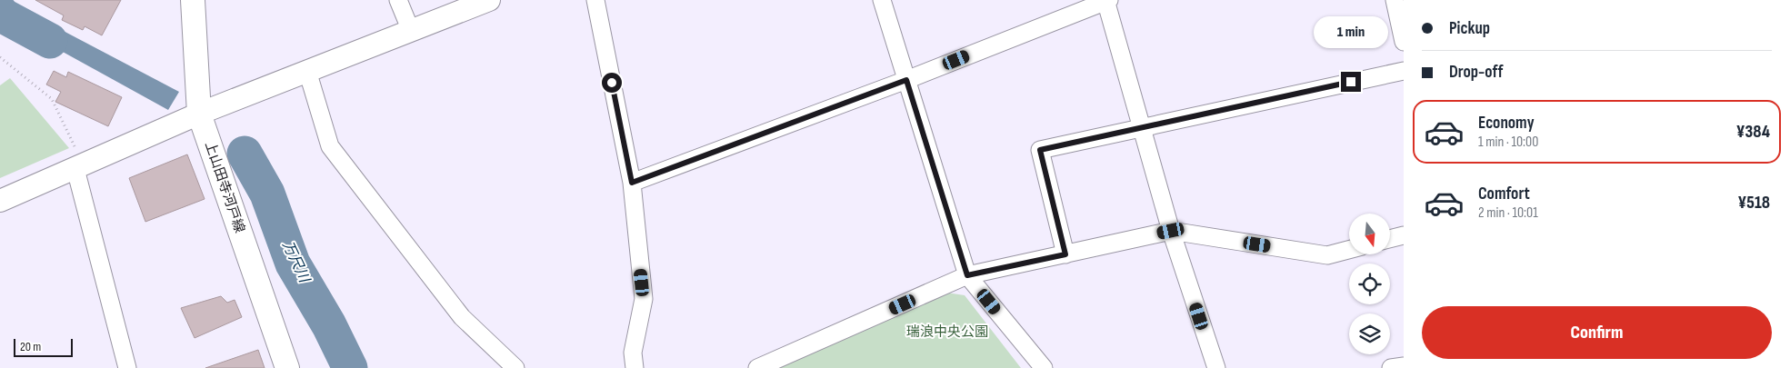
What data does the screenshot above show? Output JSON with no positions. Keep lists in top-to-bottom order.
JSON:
{
  "streets": {
    "main road": ["上山田寺河戸線"]
  },
  "water": ["万尺川"],
  "parks": ["瑞浪中央公園"],
  "scale_bar": "20 m",
  "north": "bottom",
  "page": {
    "banner": ["Pickup", "Drop-off"],
    "bubble": "1 min",
    "list": [
      {
        "name": "Economy",
        "note": "1 min · 10:00",
        "value": "¥384"
      },
      {
        "name": "Comfort",
        "note": "2 min · 10:01",
        "value": "¥518"
      }
    ],
    "buttons": "Confirm",
    "scale": "20 m"
  }
}
